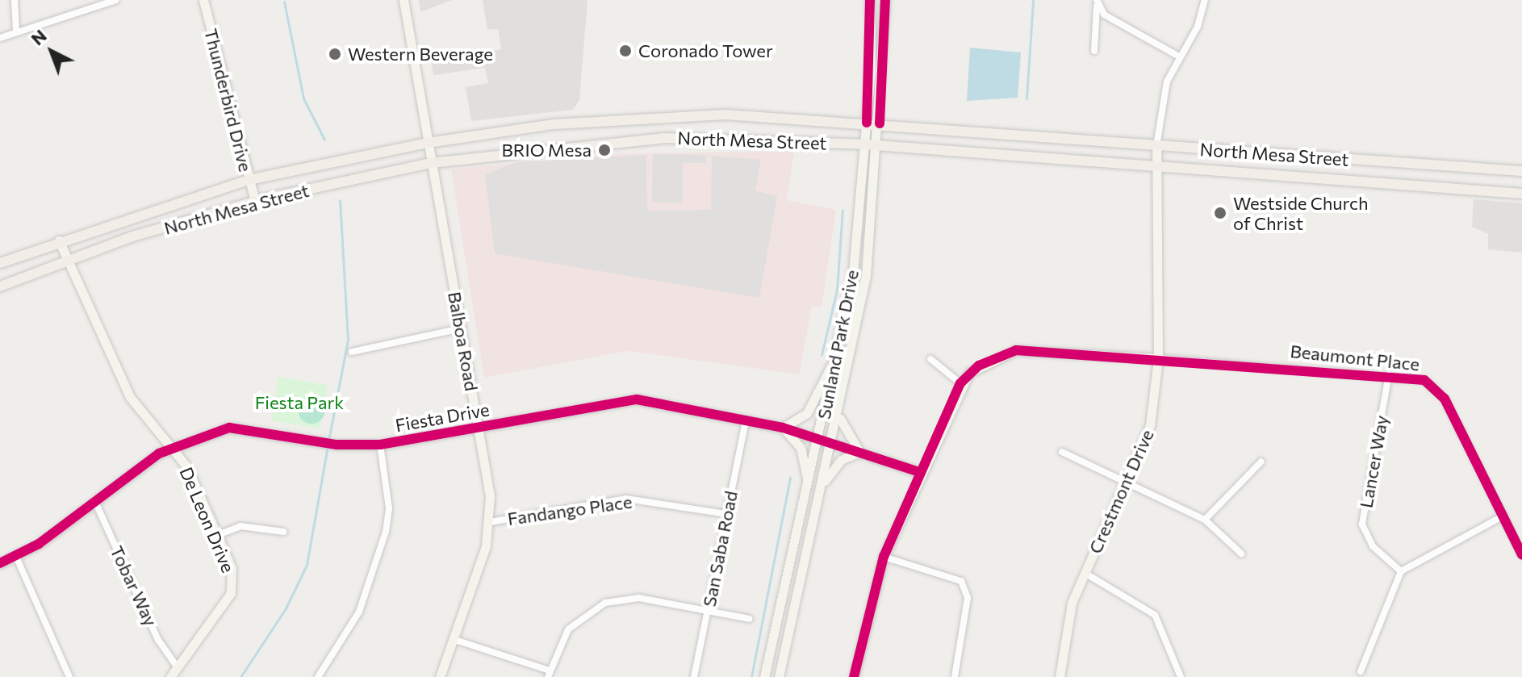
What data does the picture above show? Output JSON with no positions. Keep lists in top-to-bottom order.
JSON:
{
  "streets": {
    "main road": ["North Mesa Street"],
    "street": [
      "Thunderbird Drive",
      "Balboa Road",
      "Sunland Park Drive",
      "Beaumont Place",
      "Fiesta Drive",
      "Lancer Way",
      "Crestmont Drive",
      "Fandango Place",
      "De Leon Drive",
      "San Saba Road",
      "Tobar Way"
    ]
  },
  "crossings": [
    ["Thunderbird Drive", "North Mesa Street"],
    ["North Mesa Street", "Balboa Road"],
    ["North Mesa Street", "Sunland Park Drive"],
    ["North Mesa Street", "Crestmont Drive"],
    ["North Mesa Street", "De Leon Drive"],
    ["Balboa Road", "Fiesta Drive"],
    ["Balboa Road", "Fandango Place"],
    ["Sunland Park Drive", "Fiesta Drive"],
    ["Beaumont Place", "Lancer Way"],
    ["Beaumont Place", "Crestmont Drive"],
    ["Fiesta Drive", "De Leon Drive"],
    ["Fiesta Drive", "San Saba Road"],
    ["Fiesta Drive", "Tobar Way"],
    ["Fandango Place", "San Saba Road"],
    ["De Leon Drive", "Tobar Way"]
  ],
  "parks": ["Fiesta Park"],
  "places": [
    "Coronado Tower",
    "Western Beverage",
    "BRIO Mesa",
    "Westside Church of Christ"
  ],
  "north": "top left"
}
